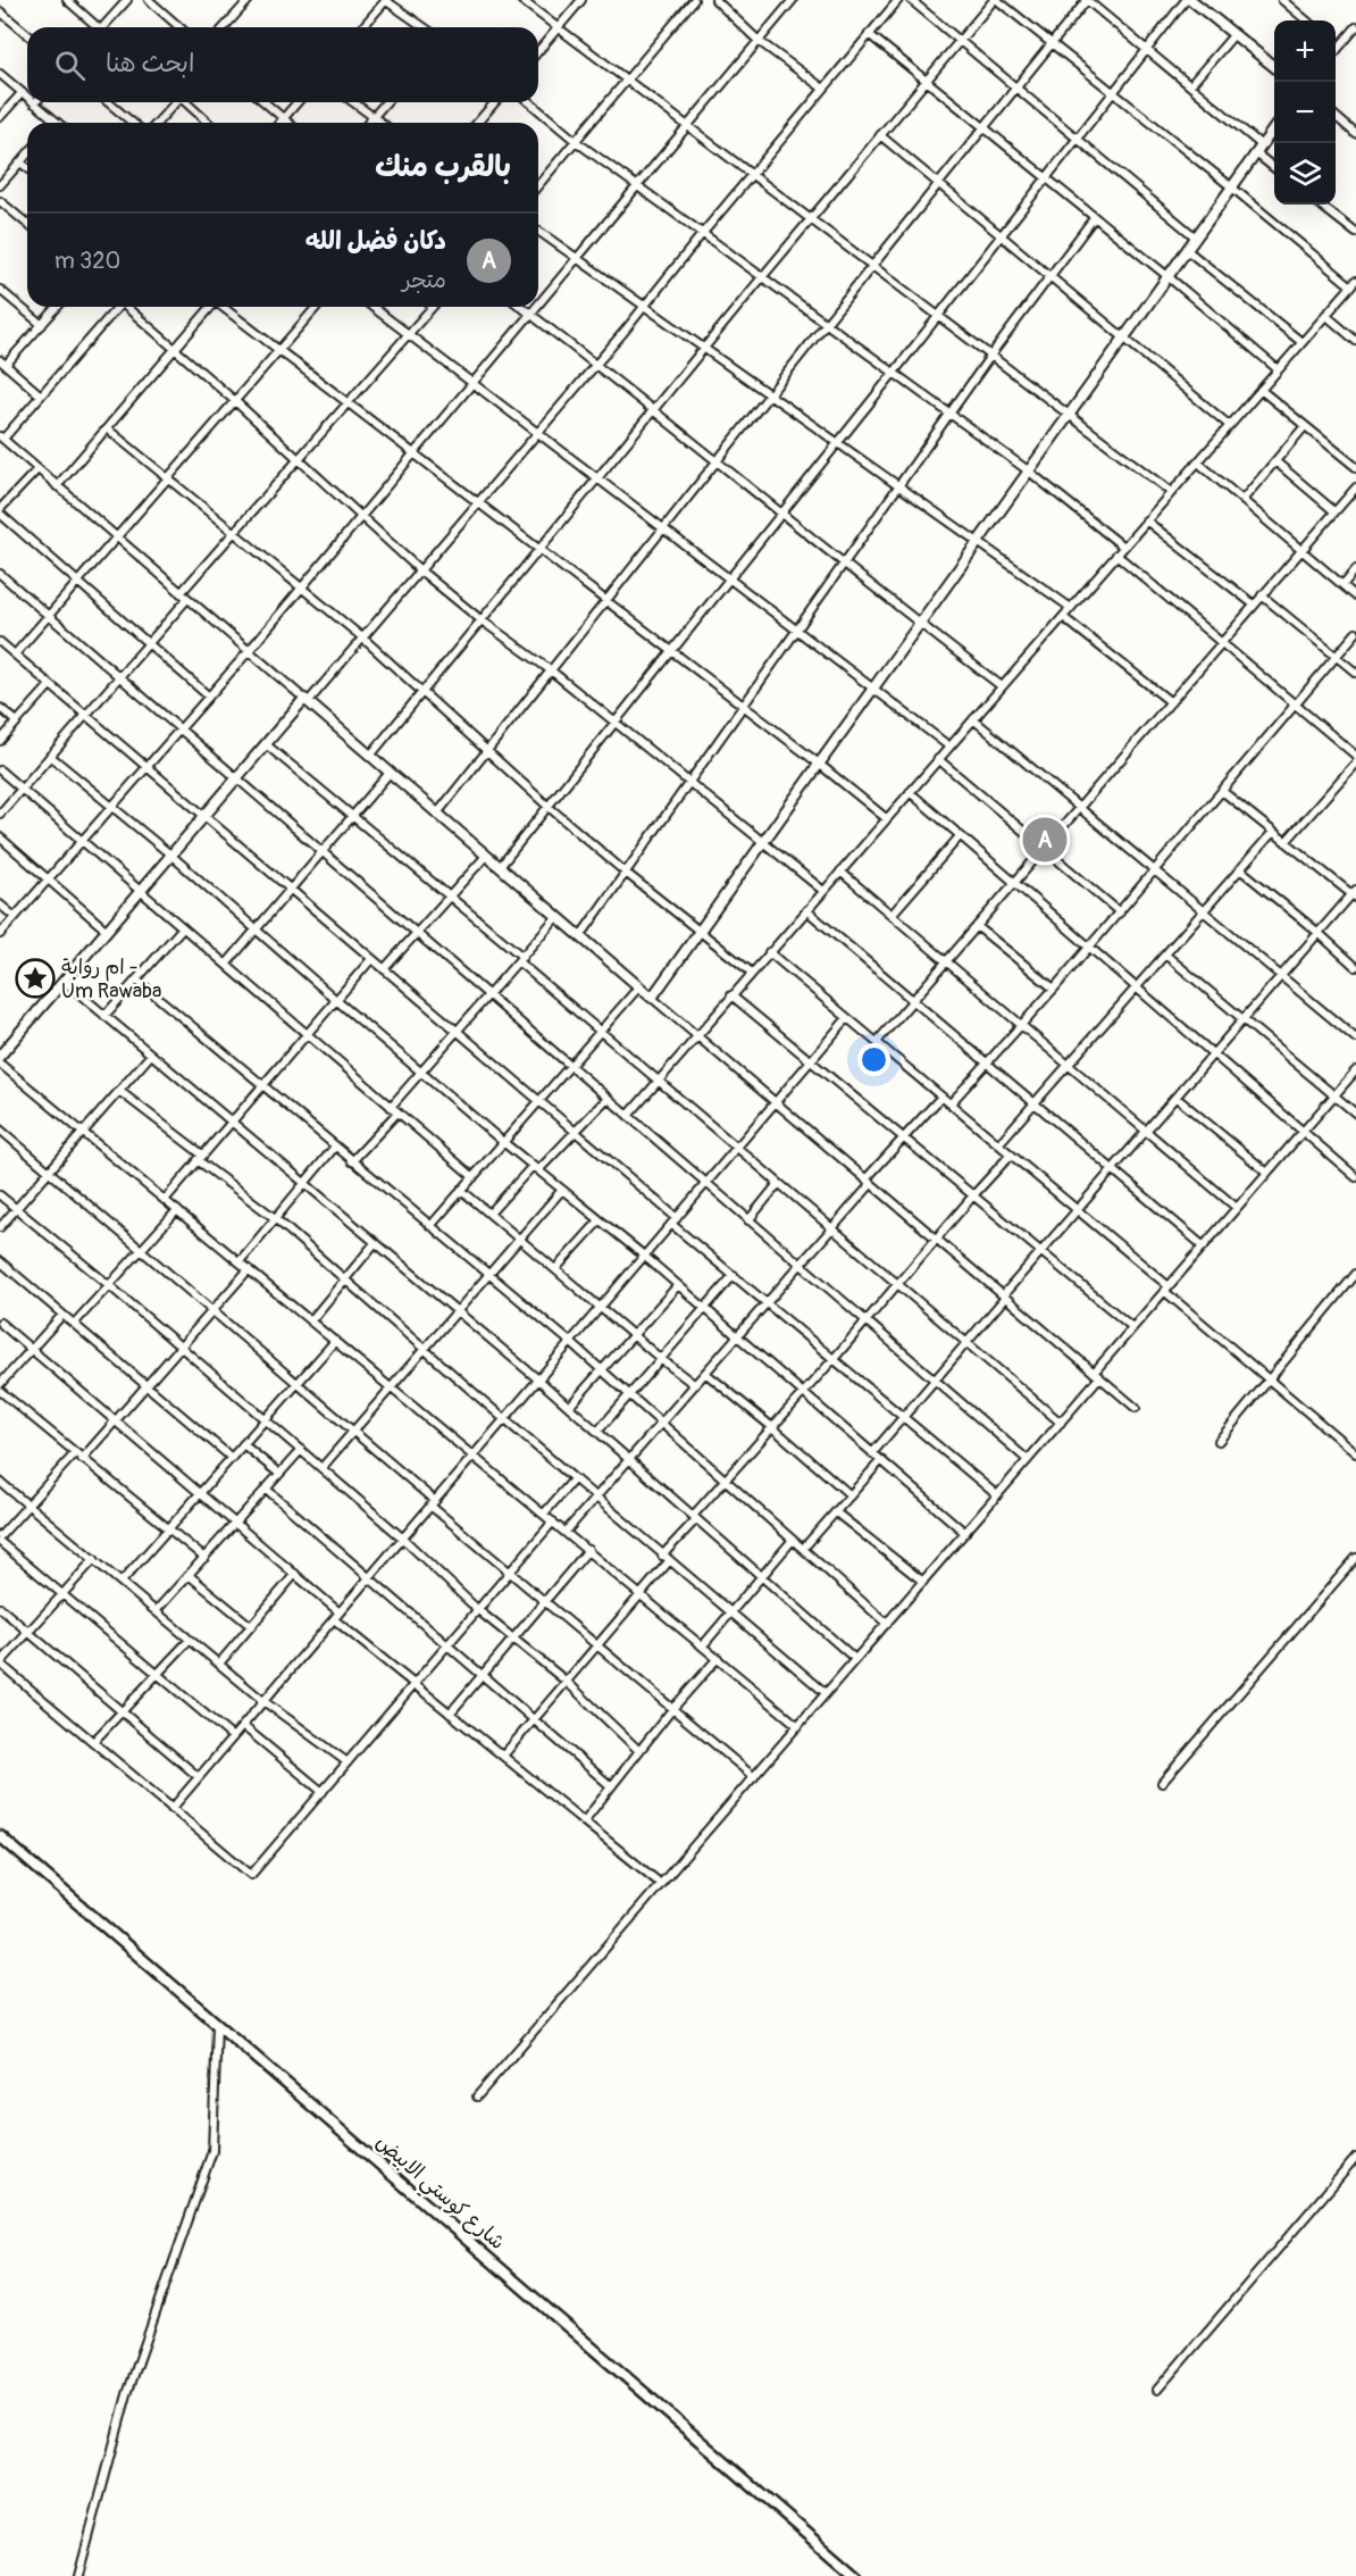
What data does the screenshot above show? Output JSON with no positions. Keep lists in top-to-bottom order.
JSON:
{
  "streets": {
    "highway": ["شارع كوستي الابيض"]
  },
  "places": {
    "place": ["ام روابة - Um Rawaba"]
  },
  "page": {
    "map_buttons": ["+", "−"],
    "search": "ابحث هنا",
    "heading": "بالقرب منك",
    "list": [
      {
        "mark": "A",
        "name": "دكان فضل الله",
        "note": "متجر",
        "value": "320 m"
      }
    ],
    "pins": "A"
  }
}
